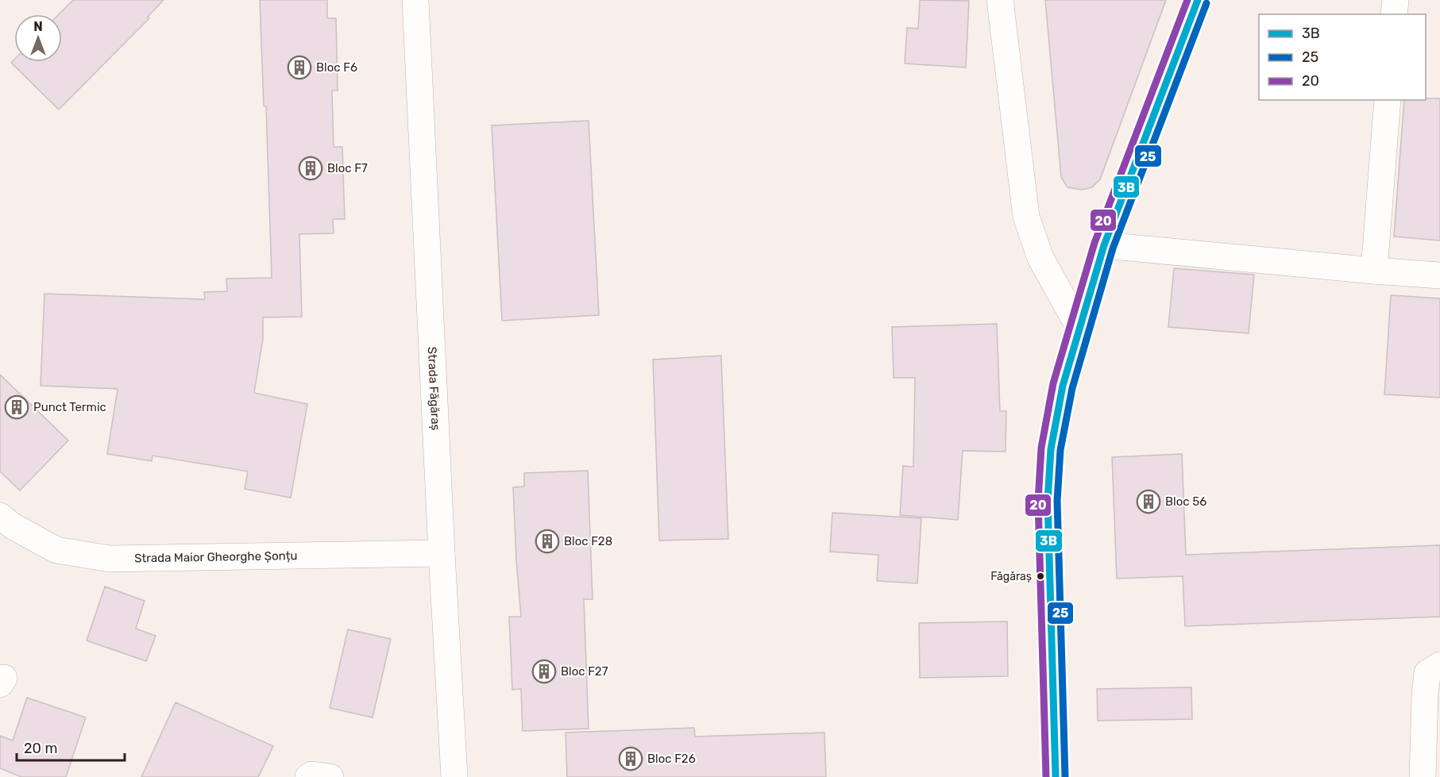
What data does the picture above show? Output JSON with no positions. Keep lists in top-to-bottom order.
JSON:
{
  "streets": {
    "street": ["Strada Făgăraș", "Strada Maior Gheorghe Șonțu"]
  },
  "crossings": [
    ["Strada Făgăraș", "Strada Maior Gheorghe Șonțu"]
  ],
  "places": {
    "building": [
      "Bloc F6",
      "Bloc F7",
      "Punct Termic",
      "Bloc 56",
      "Bloc F28",
      "Bloc F27",
      "Bloc F26"
    ],
    "other": ["Făgăraș"]
  },
  "lines": ["transit line 3B", "transit line 20", "transit line 25"],
  "legend": ["3B", "25", "20"],
  "scale_bar": "20 m",
  "north": "top"
}
